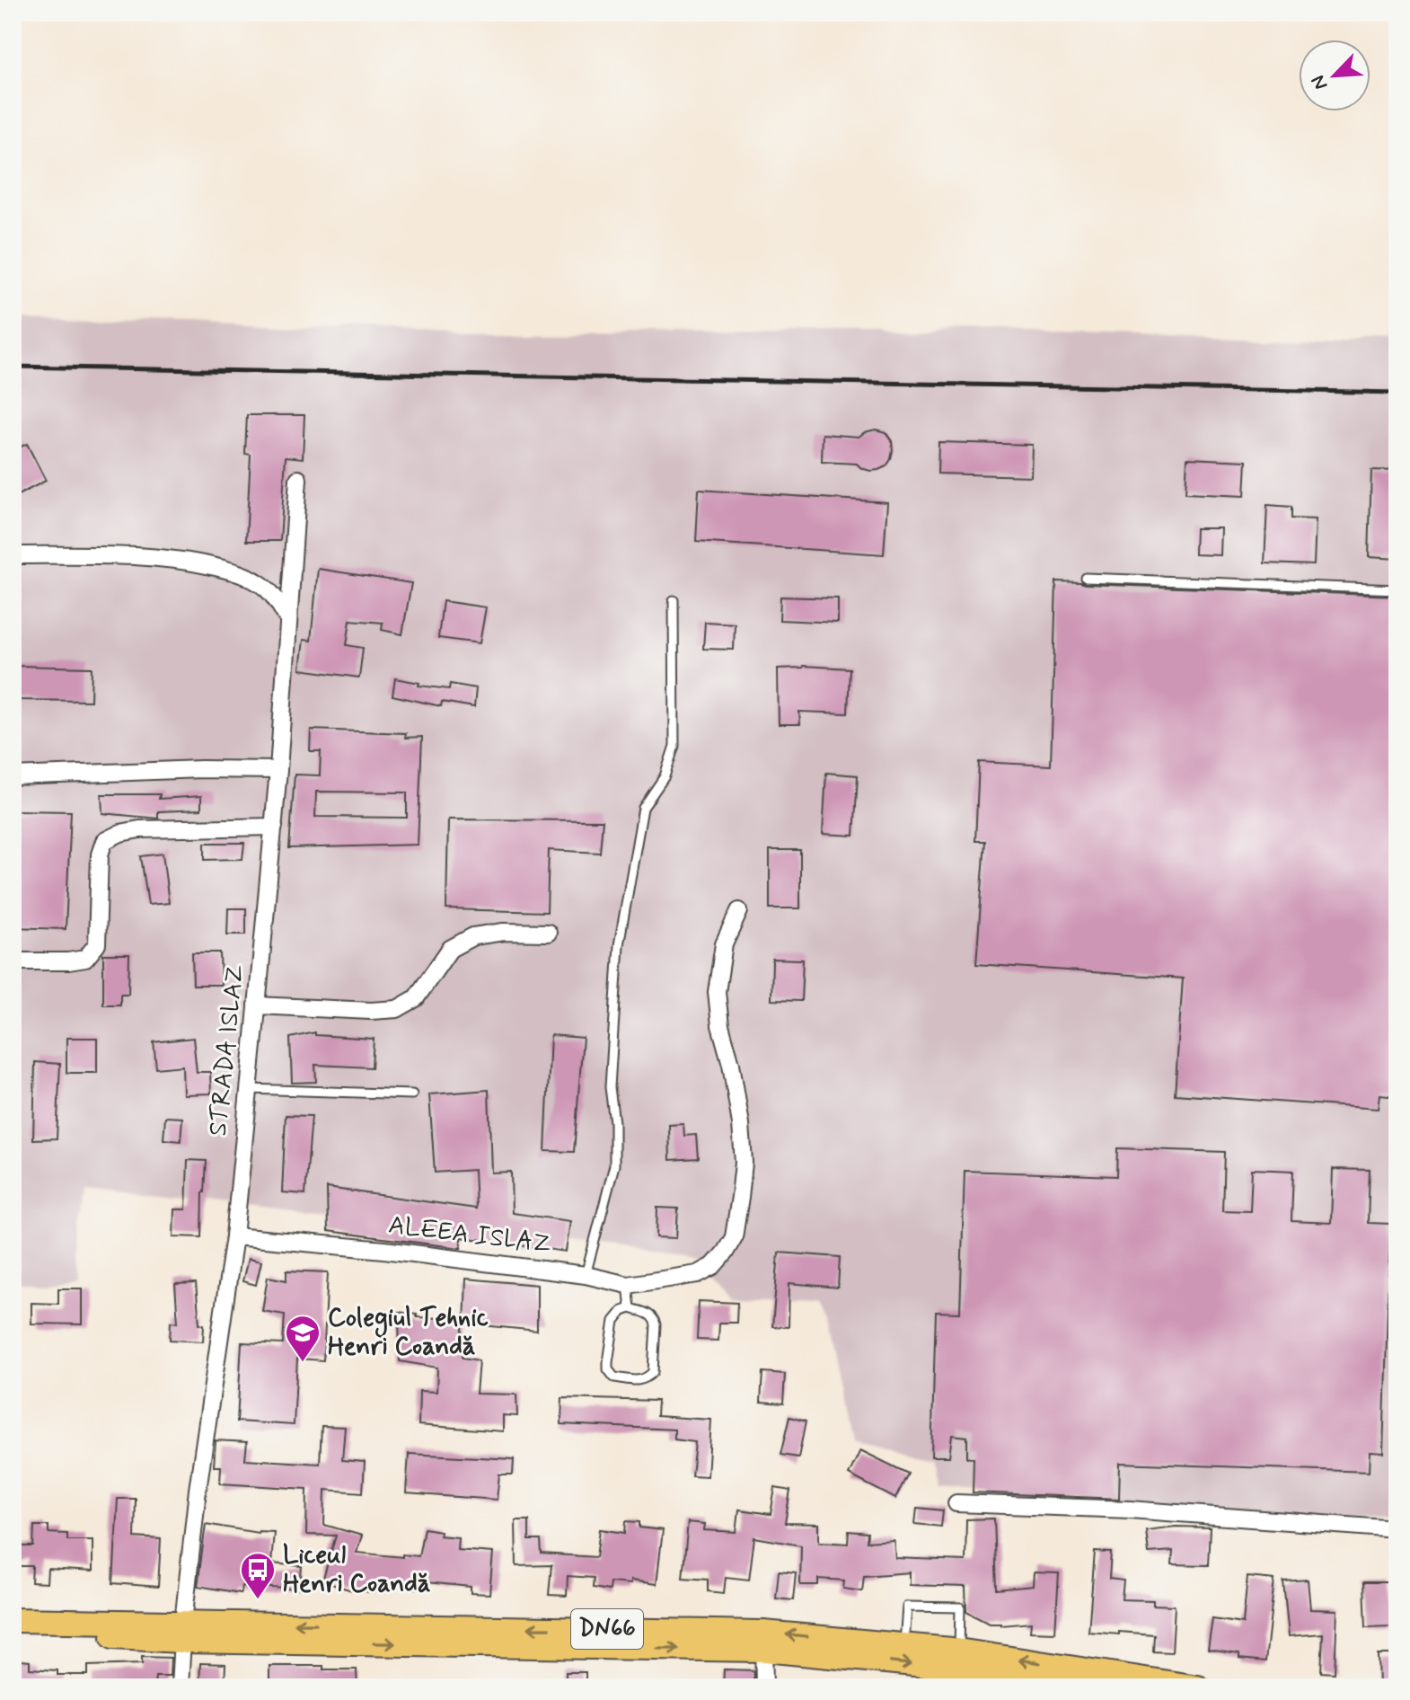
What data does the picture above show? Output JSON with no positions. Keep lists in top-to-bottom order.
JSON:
{
  "streets": {
    "main road": ["DN66"],
    "street": ["STRADA ISLAZ", "ALEEA ISLAZ"]
  },
  "crossings": [
    ["STRADA ISLAZ", "ALEEA ISLAZ"],
    ["STRADA ISLAZ", "DN66"]
  ],
  "places": {
    "school or university": ["Colegiul Tehnic Henri Coandă"],
    "bus stop": ["Liceul Henri Coandă"]
  },
  "north": "bottom left"
}
